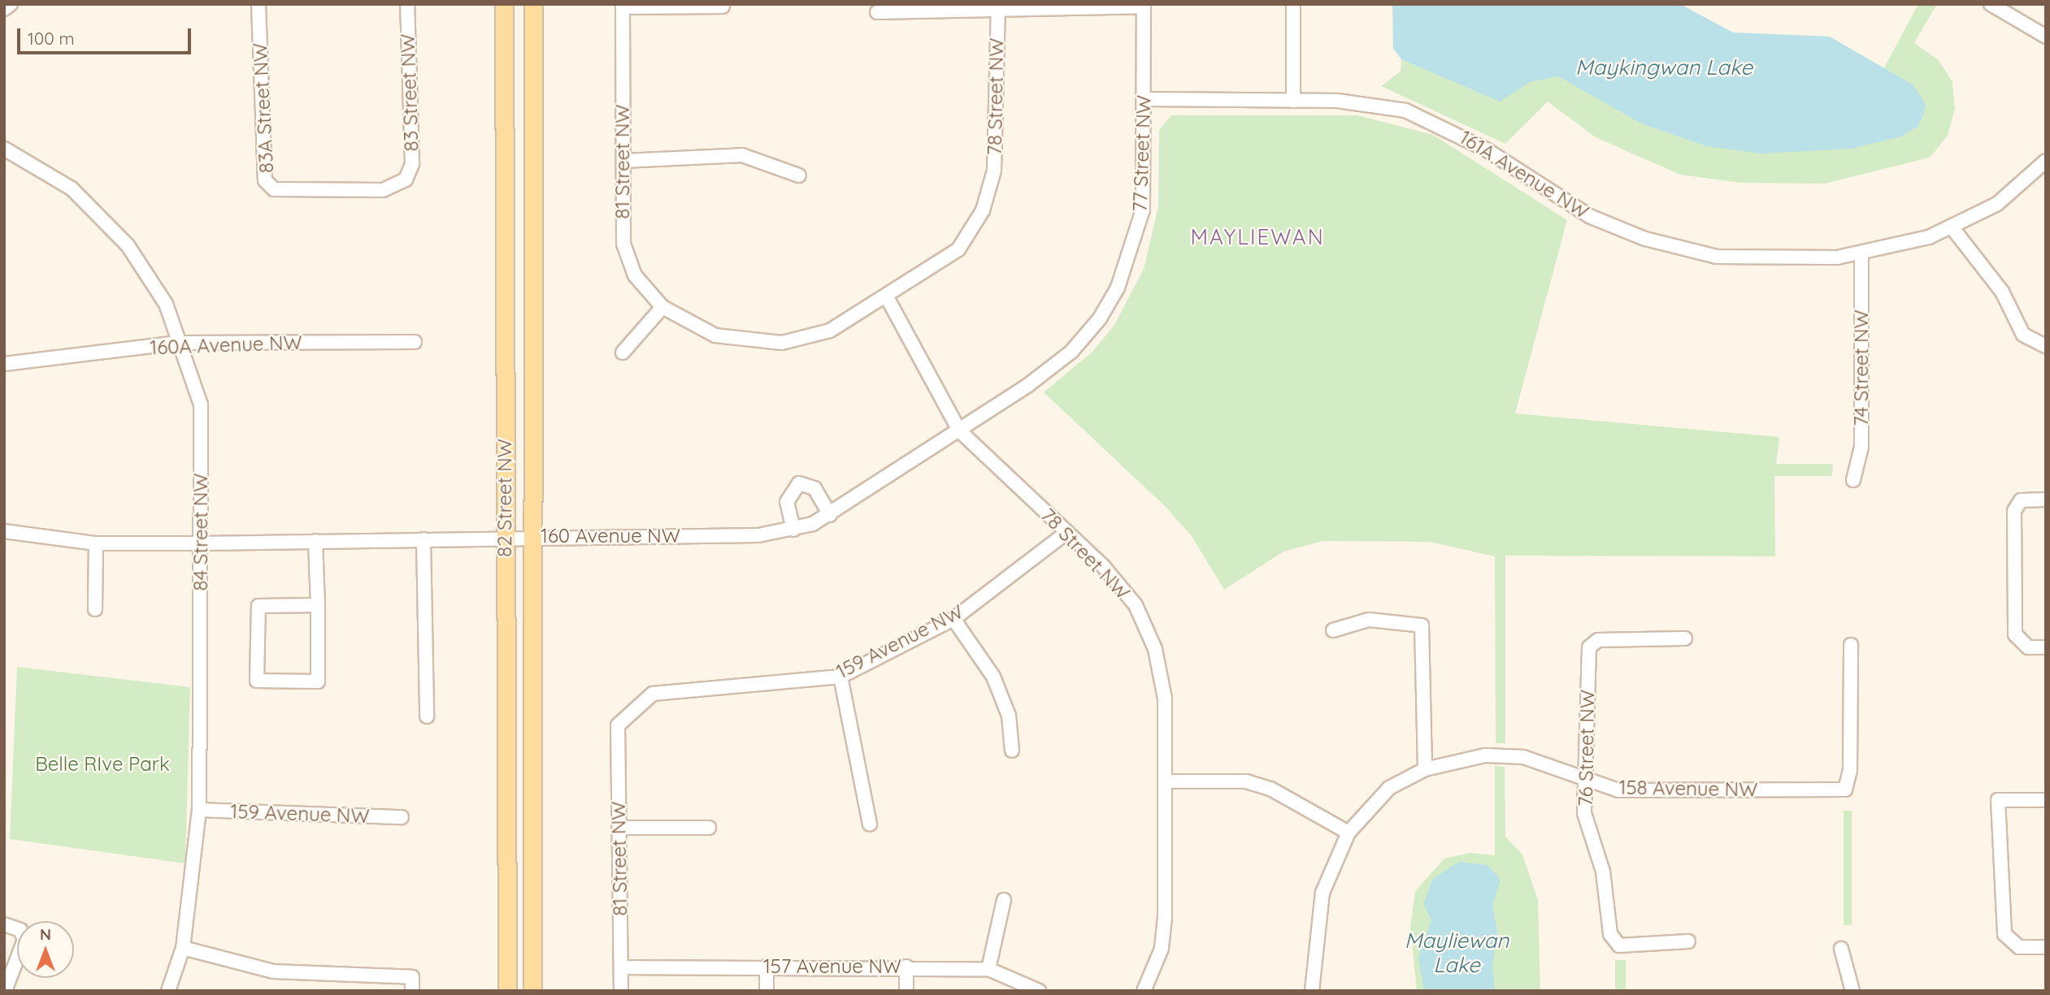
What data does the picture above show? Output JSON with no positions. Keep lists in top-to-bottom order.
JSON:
{
  "streets": {
    "main road": ["82 Street NW"],
    "street": [
      "83 Street NW",
      "78 Street NW",
      "83A Street NW",
      "77 Street NW",
      "81 Street NW",
      "161A Avenue NW",
      "160A Avenue NW",
      "74 Street NW",
      "84 Street NW",
      "160 Avenue NW",
      "159 Avenue NW",
      "76 Street NW",
      "158 Avenue NW",
      "157 Avenue NW"
    ]
  },
  "crossings": [
    ["83 Street NW", "83A Street NW"],
    ["78 Street NW", "160 Avenue NW"],
    ["78 Street NW", "159 Avenue NW"],
    ["77 Street NW", "161A Avenue NW"],
    ["77 Street NW", "160 Avenue NW"],
    ["81 Street NW", "159 Avenue NW"],
    ["81 Street NW", "157 Avenue NW"],
    ["161A Avenue NW", "74 Street NW"],
    ["160A Avenue NW", "84 Street NW"],
    ["82 Street NW", "160 Avenue NW"],
    ["84 Street NW", "160 Avenue NW"],
    ["84 Street NW", "159 Avenue NW"],
    ["76 Street NW", "158 Avenue NW"]
  ],
  "districts": ["MAYLIEWAN"],
  "water": ["Maykingwan Lake", "Mayliewan Lake"],
  "parks": ["Belle RIve Park"],
  "scale_bar": "100 m",
  "north": "top"
}
